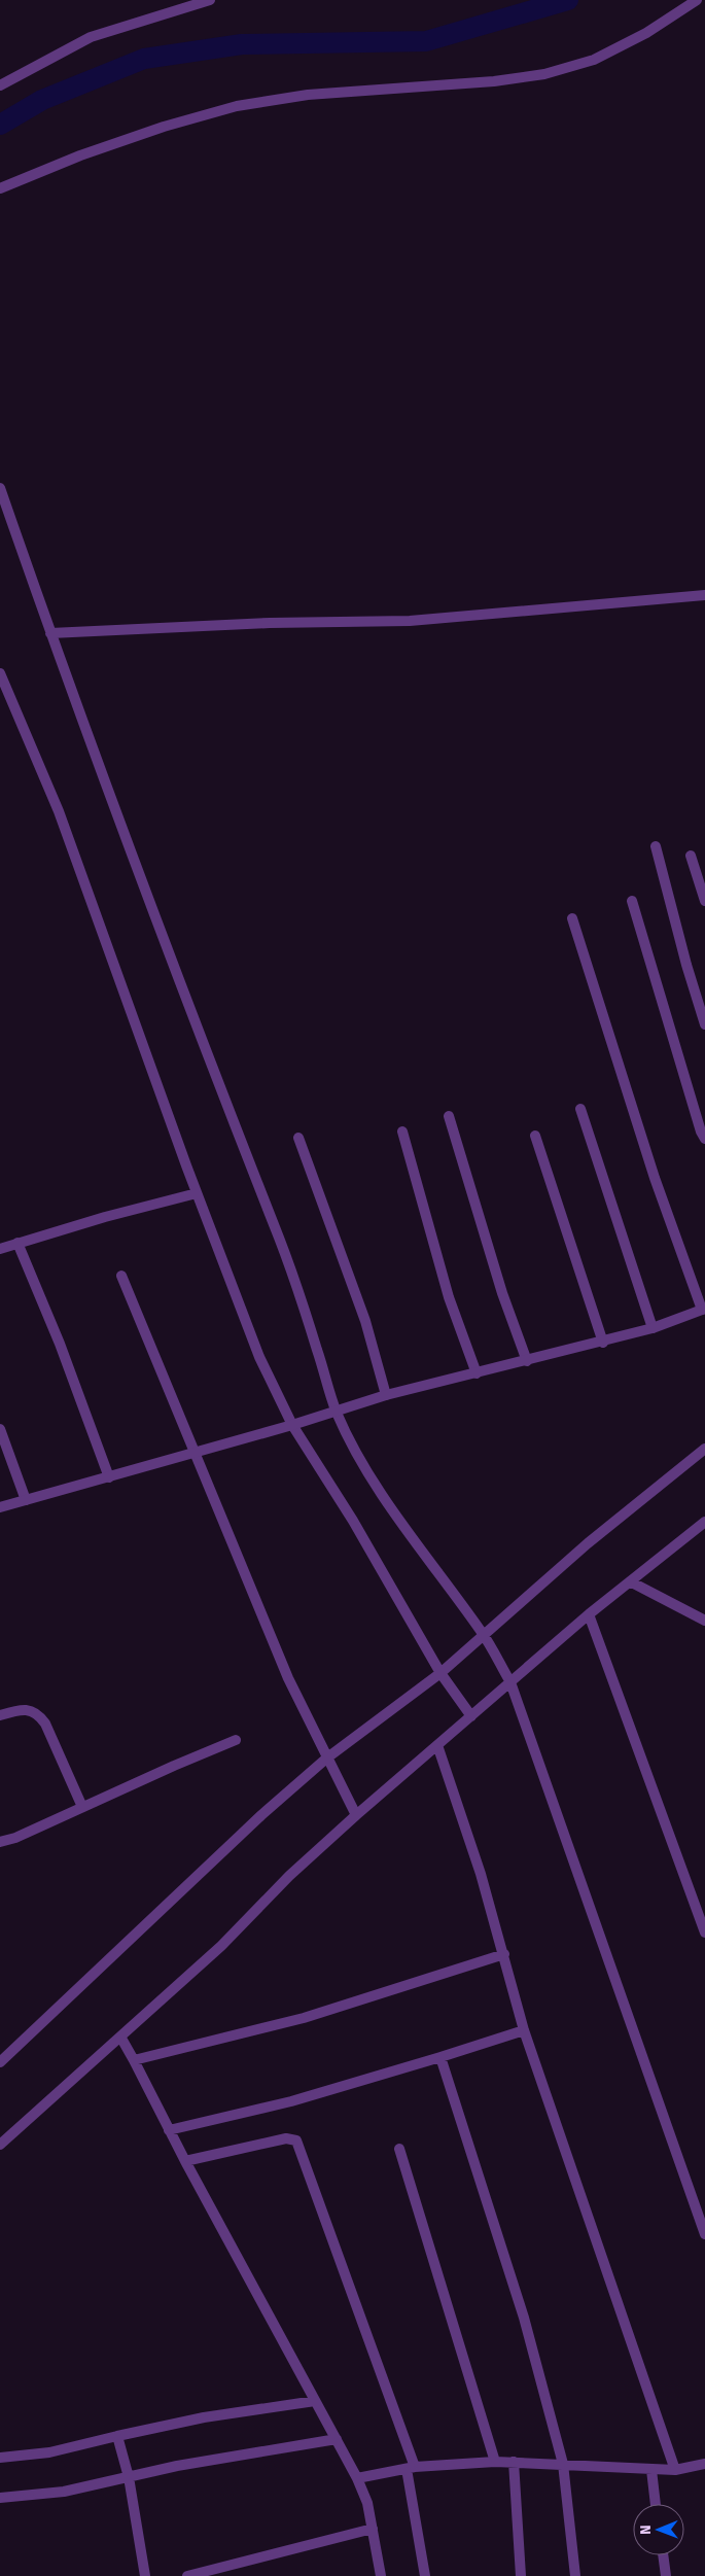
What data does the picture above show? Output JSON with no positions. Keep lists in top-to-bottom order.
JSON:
{
  "north": "left"
}
